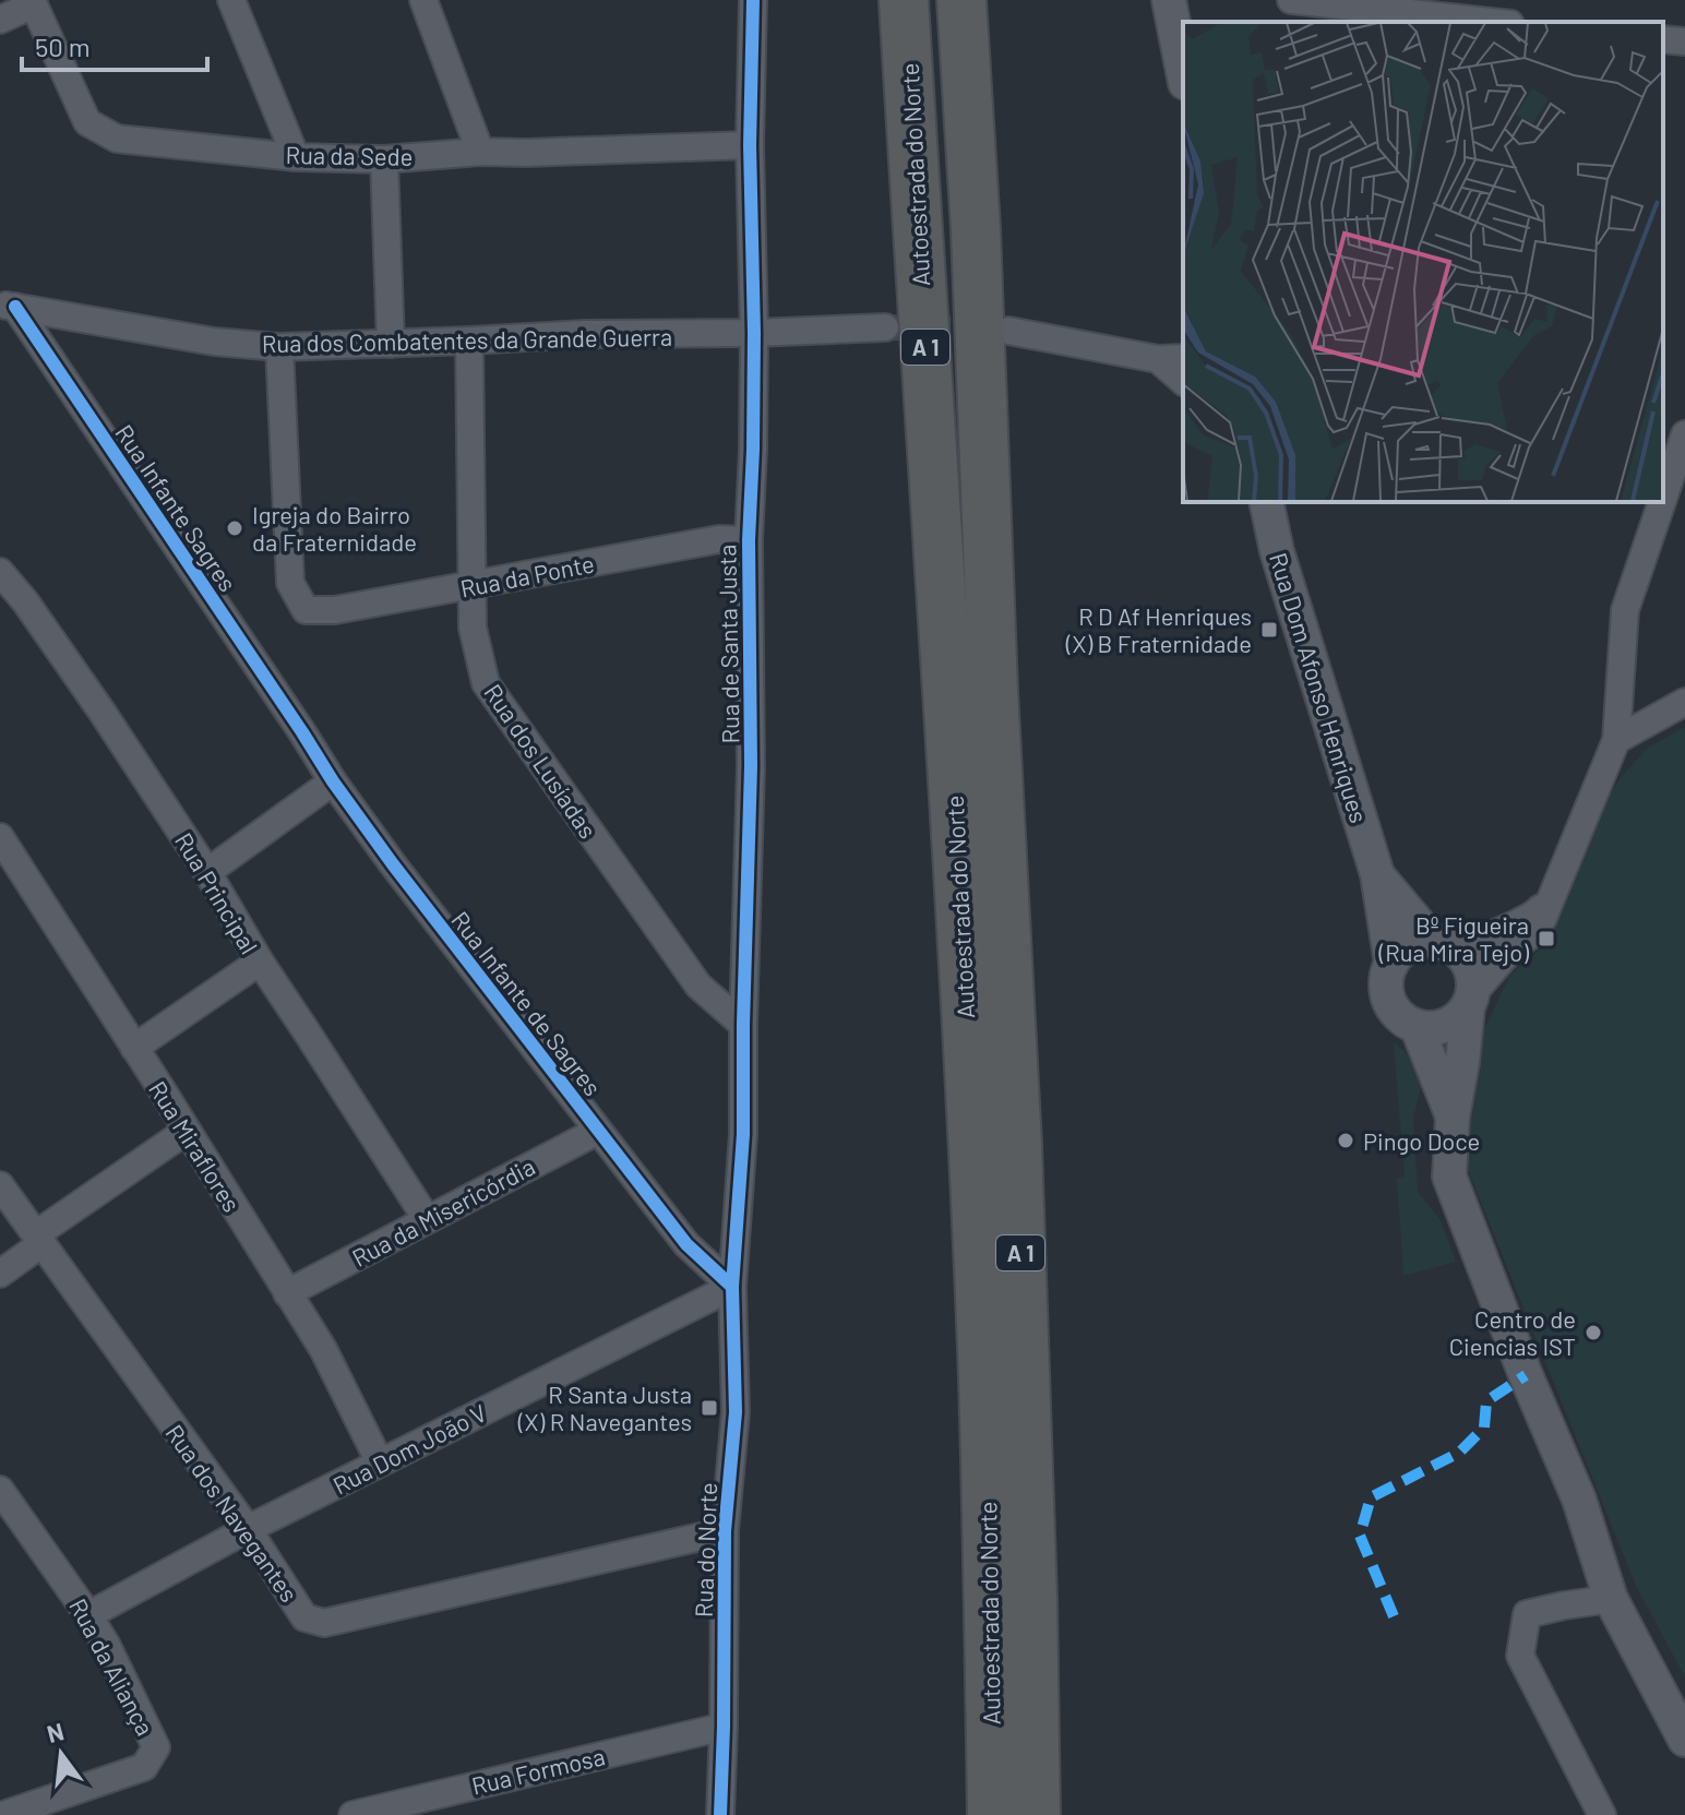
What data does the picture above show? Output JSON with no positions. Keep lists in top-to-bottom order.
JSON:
{
  "streets": {
    "highway": ["Autoestrada do Norte", "A 1"],
    "street": [
      "Rua da Sede",
      "Rua dos Combatentes da Grande Guerra",
      "Rua Infante Sagres",
      "Rua da Ponte",
      "Rua de Santa Justa",
      "Rua Dom Afonso Henriques",
      "Rua dos Lusíadas",
      "Rua Principal",
      "Rua Infante de Sagres",
      "Rua Miraflores",
      "Rua da Misericórdia",
      "Rua Dom João V",
      "Rua dos Navegantes",
      "Rua do Norte",
      "Rua da Aliança",
      "Rua Formosa"
    ]
  },
  "crossings": [
    ["Rua da Sede", "Rua de Santa Justa"],
    ["Rua dos Combatentes da Grande Guerra", "Rua Infante Sagres"],
    ["Rua dos Combatentes da Grande Guerra", "Rua da Ponte"],
    ["Rua dos Combatentes da Grande Guerra", "Rua de Santa Justa"],
    ["Rua dos Combatentes da Grande Guerra", "Rua dos Lusíadas"],
    ["Rua Infante Sagres", "Rua Infante de Sagres"],
    ["Rua da Ponte", "Rua de Santa Justa"],
    ["Rua da Ponte", "Rua dos Lusíadas"],
    ["Rua de Santa Justa", "Rua dos Lusíadas"],
    ["Rua de Santa Justa", "Rua Infante de Sagres"],
    ["Rua de Santa Justa", "Rua Dom João V"],
    ["Rua de Santa Justa", "Rua do Norte"],
    ["Rua Principal", "Rua da Misericórdia"],
    ["Rua Infante de Sagres", "Rua da Misericórdia"],
    ["Rua Infante de Sagres", "Rua Dom João V"],
    ["Rua Infante de Sagres", "Rua do Norte"],
    ["Rua Miraflores", "Rua da Misericórdia"],
    ["Rua Miraflores", "Rua Dom João V"],
    ["Rua Dom João V", "Rua dos Navegantes"],
    ["Rua Dom João V", "Rua do Norte"],
    ["Rua Dom João V", "Rua da Aliança"],
    ["Rua dos Navegantes", "Rua do Norte"],
    ["Rua do Norte", "Rua Formosa"]
  ],
  "places": {
    "other": ["Igreja do Bairro da Fraternidade", "Pingo Doce", "Centro de Ciencias IST"],
    "transit": ["R D Af Henriques (X) B Fraternidade", "Bº Figueira (Rua Mira Tejo)", "R Santa Justa (X) R Navegantes"]
  },
  "scale_bar": "50 m",
  "north": "top"
}
